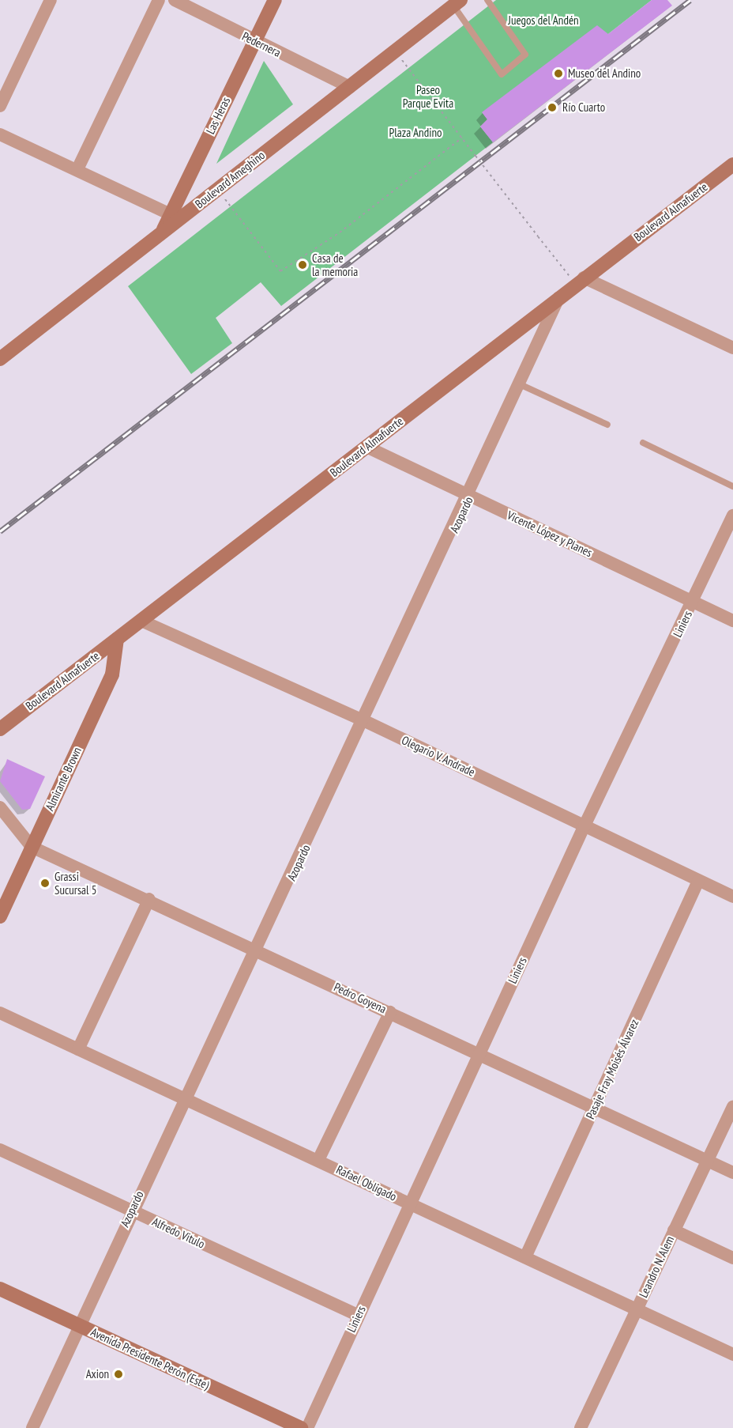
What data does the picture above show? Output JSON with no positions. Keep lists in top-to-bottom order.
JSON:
{
  "streets": {
    "main road": [
      "Las Heras",
      "Boulevard Ameghino",
      "Boulevard Almafuerte",
      "Almirante Brown",
      "Avenida Presidente Perón (Este)"
    ],
    "street": [
      "Pedernera",
      "Azopardo",
      "Vicente López y Planes",
      "Liniers",
      "Olegario V. Andrade",
      "Pedro Goyena",
      "Pasaje Fray Moisés Álvarez",
      "Rafael Obligado",
      "Alfredo Vitulo",
      "Leandro N. Alem"
    ]
  },
  "crossings": [
    ["Pedernera", "Las Heras"],
    ["Pedernera", "Boulevard Ameghino"],
    ["Las Heras", "Boulevard Ameghino"],
    ["Boulevard Almafuerte", "Azopardo"],
    ["Boulevard Almafuerte", "Vicente López y Planes"],
    ["Boulevard Almafuerte", "Olegario V. Andrade"],
    ["Boulevard Almafuerte", "Almirante Brown"],
    ["Azopardo", "Vicente López y Planes"],
    ["Azopardo", "Olegario V. Andrade"],
    ["Azopardo", "Pedro Goyena"],
    ["Azopardo", "Rafael Obligado"],
    ["Azopardo", "Alfredo Vitulo"],
    ["Azopardo", "Avenida Presidente Perón (Este)"],
    ["Vicente López y Planes", "Liniers"],
    ["Liniers", "Olegario V. Andrade"],
    ["Liniers", "Pedro Goyena"],
    ["Liniers", "Rafael Obligado"],
    ["Liniers", "Alfredo Vitulo"],
    ["Olegario V. Andrade", "Pasaje Fray Moisés Álvarez"],
    ["Almirante Brown", "Pedro Goyena"],
    ["Pedro Goyena", "Pasaje Fray Moisés Álvarez"],
    ["Pedro Goyena", "Leandro N. Alem"],
    ["Pasaje Fray Moisés Álvarez", "Rafael Obligado"],
    ["Rafael Obligado", "Leandro N. Alem"]
  ],
  "parks": ["Juegos del Andén", "Paseo Parque Evita", "Plaza Andino"],
  "places": [
    "Museo del Andino",
    "Río Cuarto",
    "Casa de la memoria",
    "Grassi Sucursal 5",
    "Axion"
  ]
}
